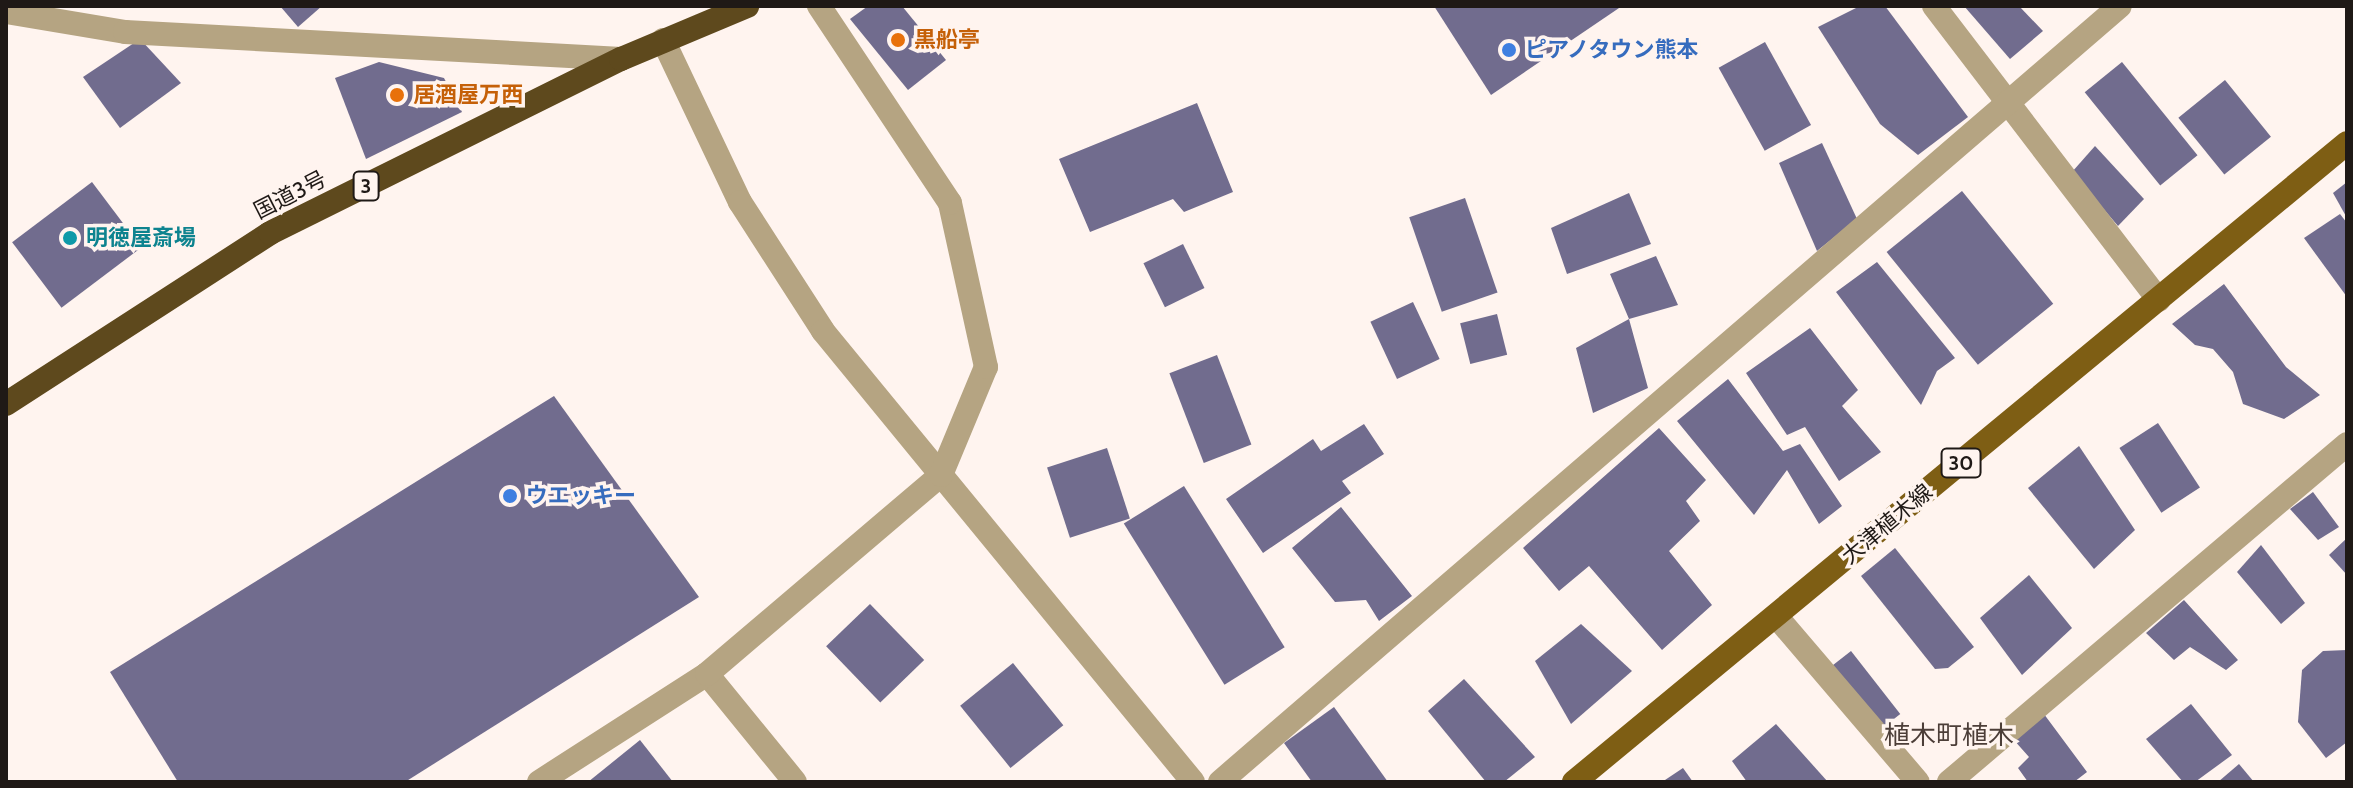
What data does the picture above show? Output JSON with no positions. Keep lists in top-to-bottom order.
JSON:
{
  "streets": {
    "highway": ["3", "国道3号"],
    "main road": ["30", "大津植木線"]
  },
  "districts": ["植木町植木"],
  "places": [
    "黒船亭",
    "ピアノタウン熊本",
    "居酒屋万西",
    "明徳屋斎場",
    "ウエッキー"
  ]
}
